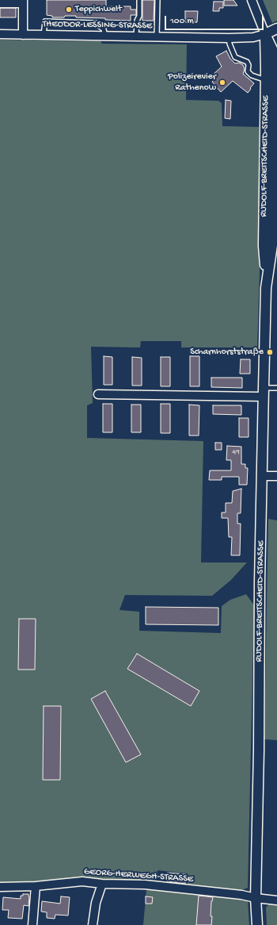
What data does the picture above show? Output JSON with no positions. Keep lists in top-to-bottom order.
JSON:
{
  "streets": {
    "street": ["THEODOR-LESSING-STRASSE", "RUDOLF-BREITSCHEID-STRASSE", "GEORG-HERWEGH-STRASSE"]
  },
  "crossings": [
    ["THEODOR-LESSING-STRASSE", "RUDOLF-BREITSCHEID-STRASSE"],
    ["RUDOLF-BREITSCHEID-STRASSE", "GEORG-HERWEGH-STRASSE"]
  ],
  "places": ["Teppichwelt", "Polizeirevier Rathenow", "Scharnhorststraße"],
  "house_numbers": ["49"],
  "scale_bar": "100 m"
}
